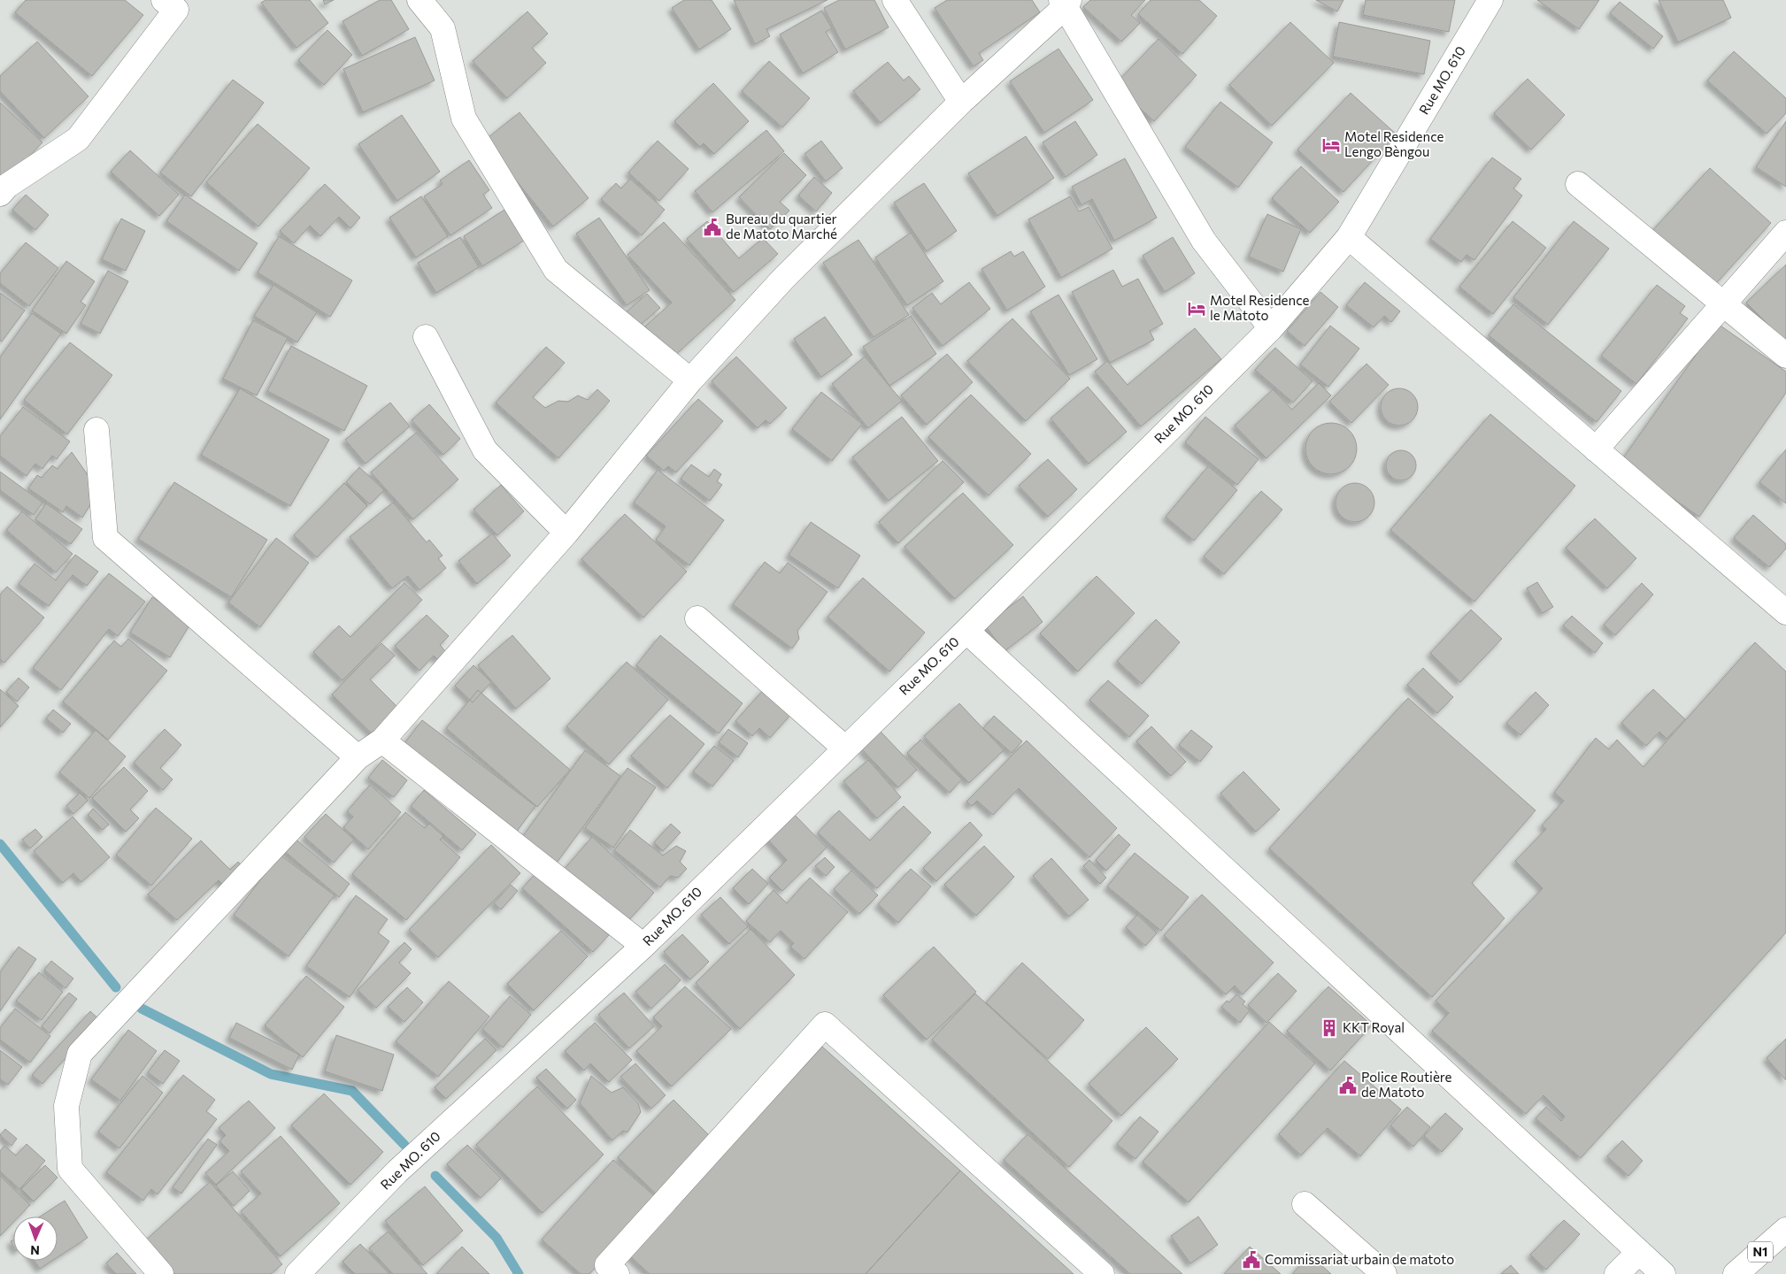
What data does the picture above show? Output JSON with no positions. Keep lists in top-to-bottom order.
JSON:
{
  "streets": {
    "main road": ["Rue MO. 610", "N1"]
  },
  "places": {
    "hotel": ["Motel Residence Lengo Bèngou", "Motel Residence le Matoto"],
    "public building": ["Bureau du quartier de Matoto Marché", "Police Routière de Matoto", "Commissariat urbain de matoto"],
    "building": ["KKT Royal"]
  },
  "north": "bottom"
}
